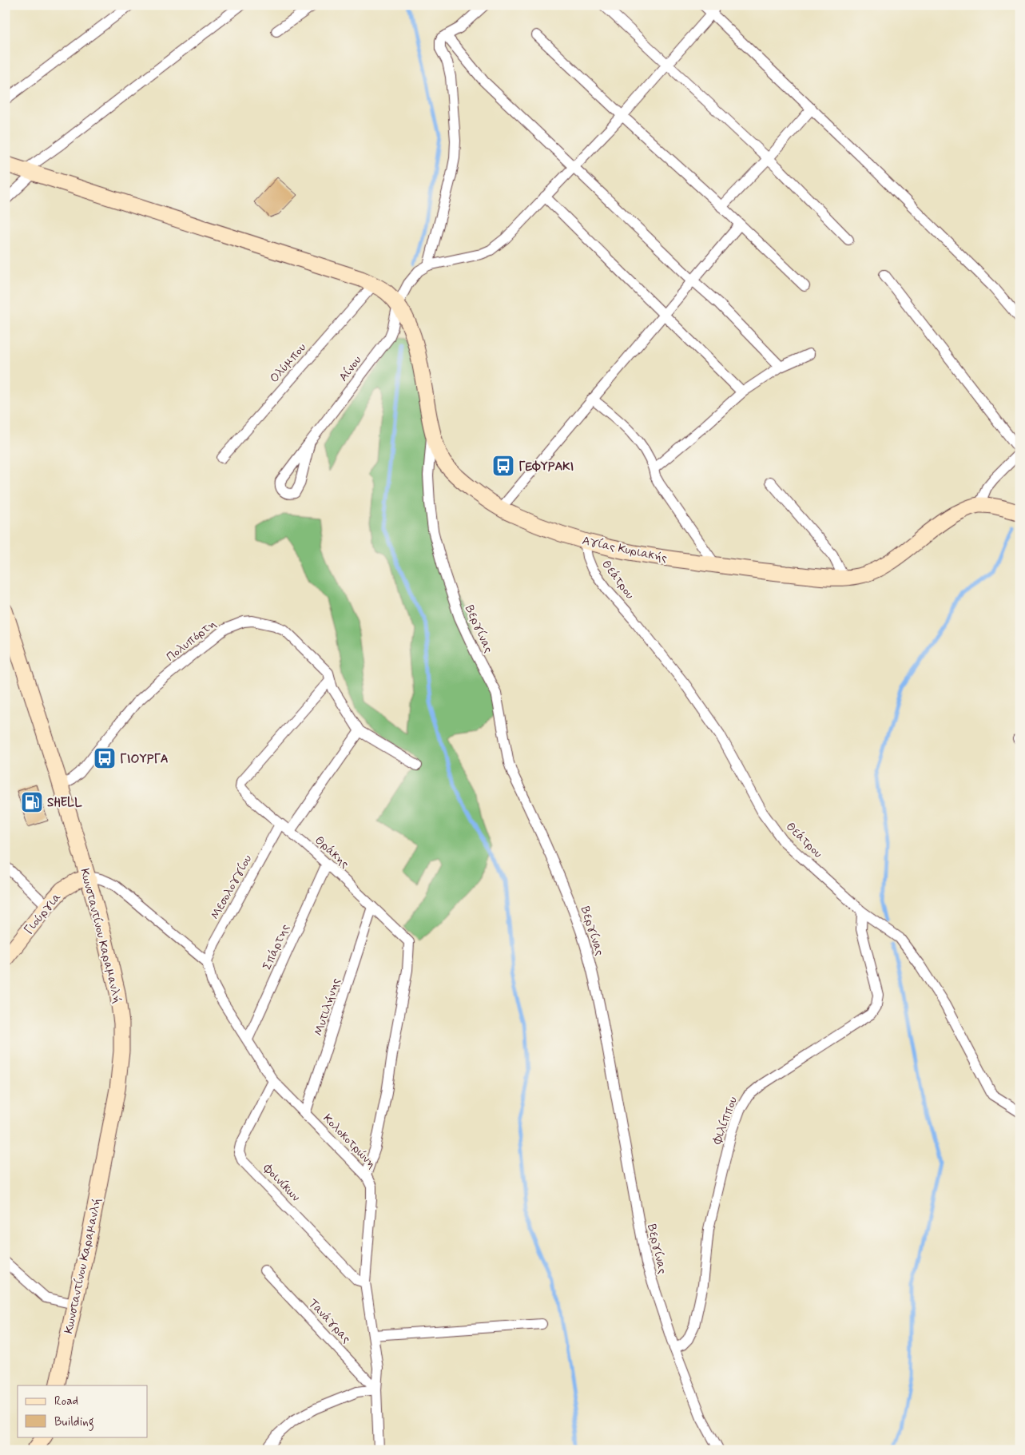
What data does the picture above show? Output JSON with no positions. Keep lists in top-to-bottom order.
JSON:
{
  "streets": {
    "street": [
      "Ολύμπου",
      "Αίνου",
      "Αγίας Κυριακής",
      "Θεάτρου",
      "Βεργίνας",
      "Πολυπόρτη",
      "Θράκης",
      "Μεσολογγίου",
      "Γιούργια",
      "Κωνσταντίνου Καραμανλή",
      "Σπάρτης",
      "Μυτιλήνης",
      "Φιλίππου",
      "Κολοκοτρώνη",
      "Φοινίκων",
      "Τανάγρας"
    ]
  },
  "crossings": [
    ["Ολύμπου", "Αγίας Κυριακής"],
    ["Αίνου", "Αγίας Κυριακής"],
    ["Αγίας Κυριακής", "Θεάτρου"],
    ["Αγίας Κυριακής", "Βεργίνας"],
    ["Θεάτρου", "Φιλίππου"],
    ["Βεργίνας", "Φιλίππου"],
    ["Πολυπόρτη", "Θράκης"],
    ["Πολυπόρτη", "Κωνσταντίνου Καραμανλή"],
    ["Θράκης", "Μεσολογγίου"],
    ["Θράκης", "Σπάρτης"],
    ["Θράκης", "Μυτιλήνης"],
    ["Θράκης", "Κολοκοτρώνη"],
    ["Μεσολογγίου", "Κολοκοτρώνη"],
    ["Γιούργια", "Κωνσταντίνου Καραμανλή"],
    ["Σπάρτης", "Κολοκοτρώνη"],
    ["Μυτιλήνης", "Κολοκοτρώνη"],
    ["Κολοκοτρώνη", "Φοινίκων"],
    ["Κολοκοτρώνη", "Τανάγρας"]
  ],
  "places": {
    "bus stop": ["ΓΕΦΥΡΑΚΙ", "ΓΙΟΥΡΓΑ"],
    "fuel station": ["SHELL"]
  },
  "legend": ["Road", "Building"]
}
